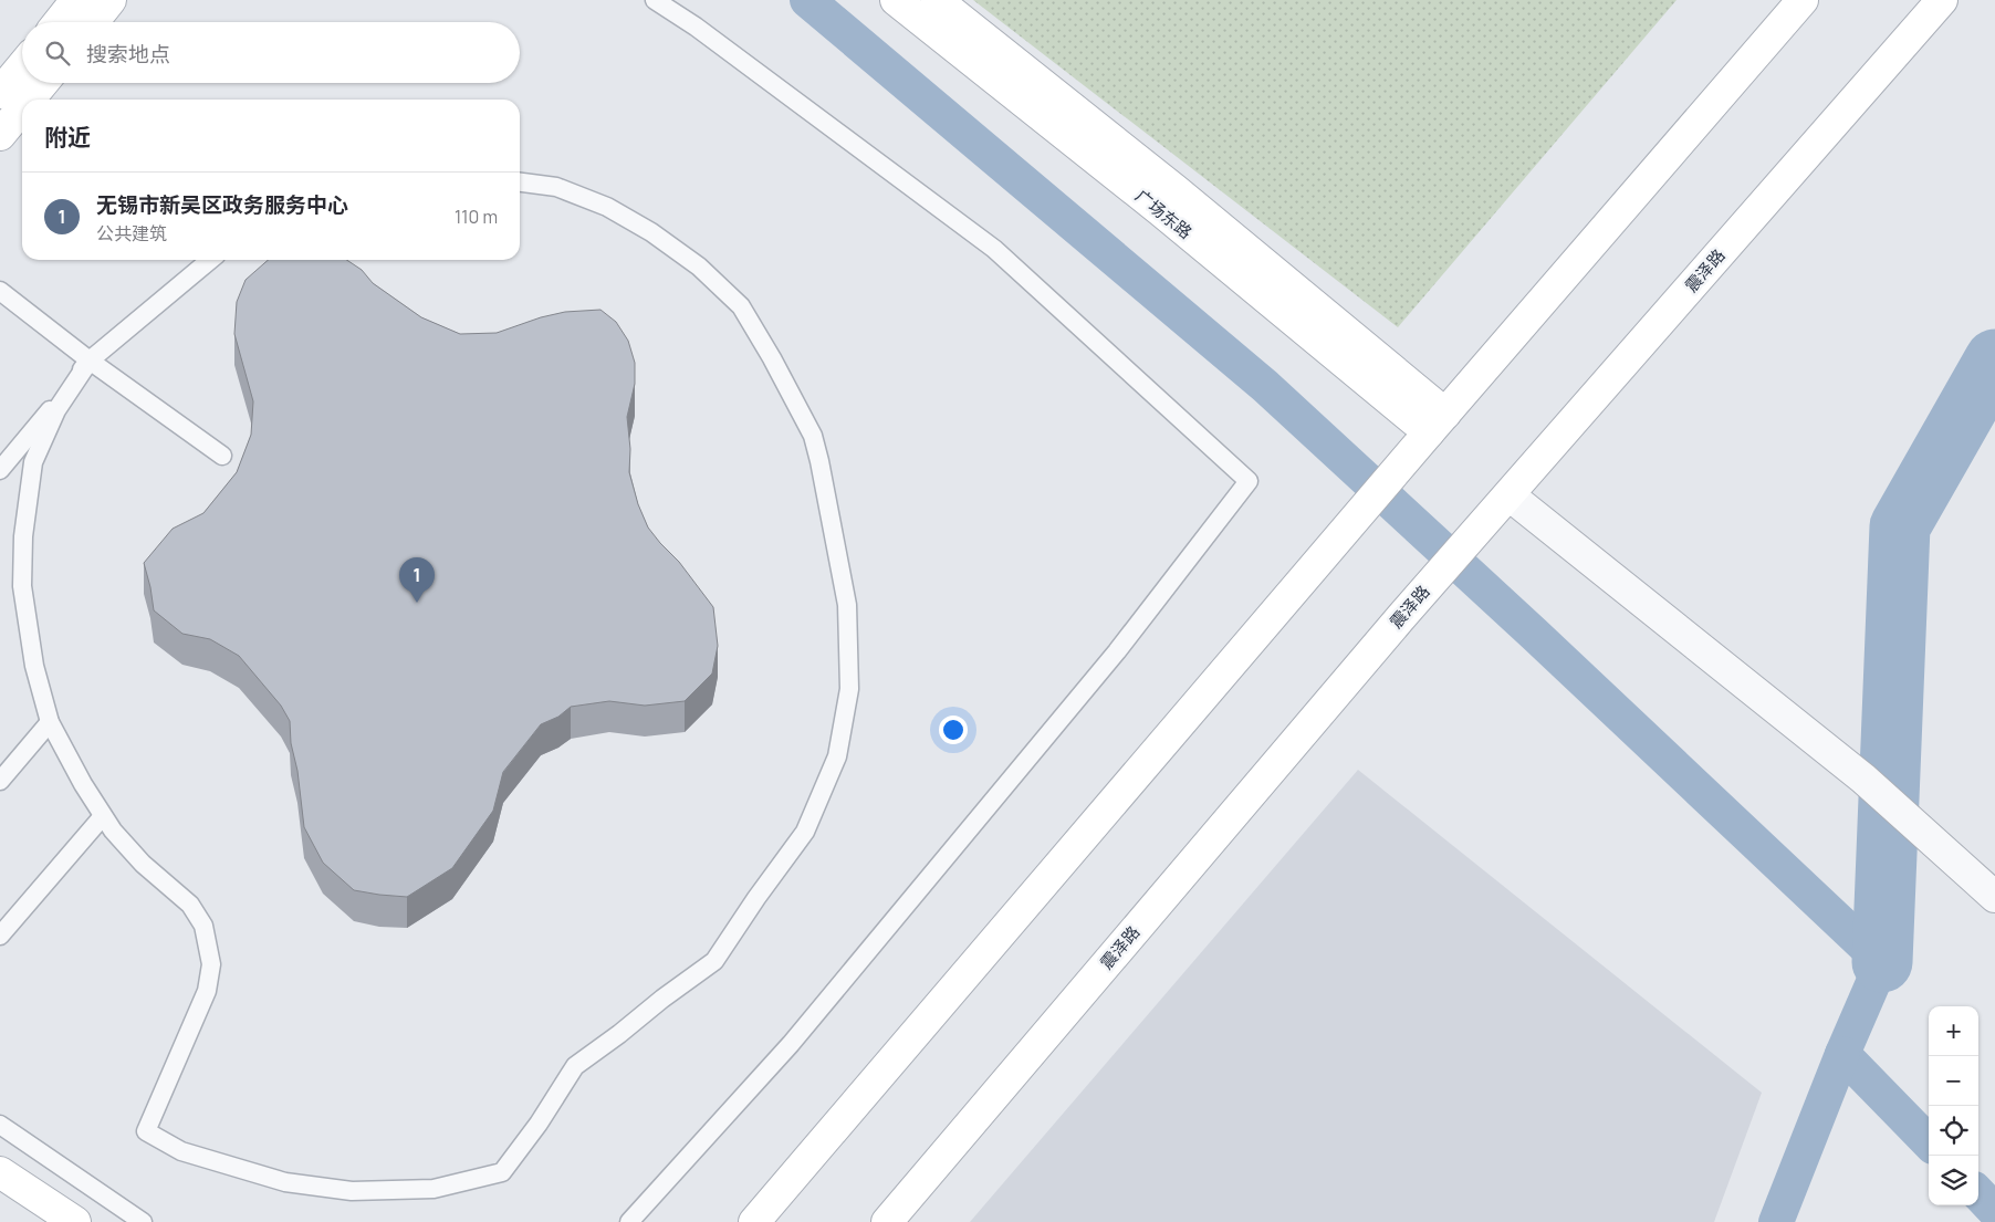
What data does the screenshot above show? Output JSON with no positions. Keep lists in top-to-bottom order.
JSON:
{
  "streets": {
    "main road": ["广场东路", "震泽路"]
  },
  "page": {
    "search": "搜索地点",
    "heading": "附近",
    "list": [
      {
        "mark": "1",
        "name": "无锡市新吴区政务服务中心",
        "note": "公共建筑",
        "value": "110 m"
      }
    ],
    "pins": "1",
    "map_buttons": ["+", "−"]
  }
}
